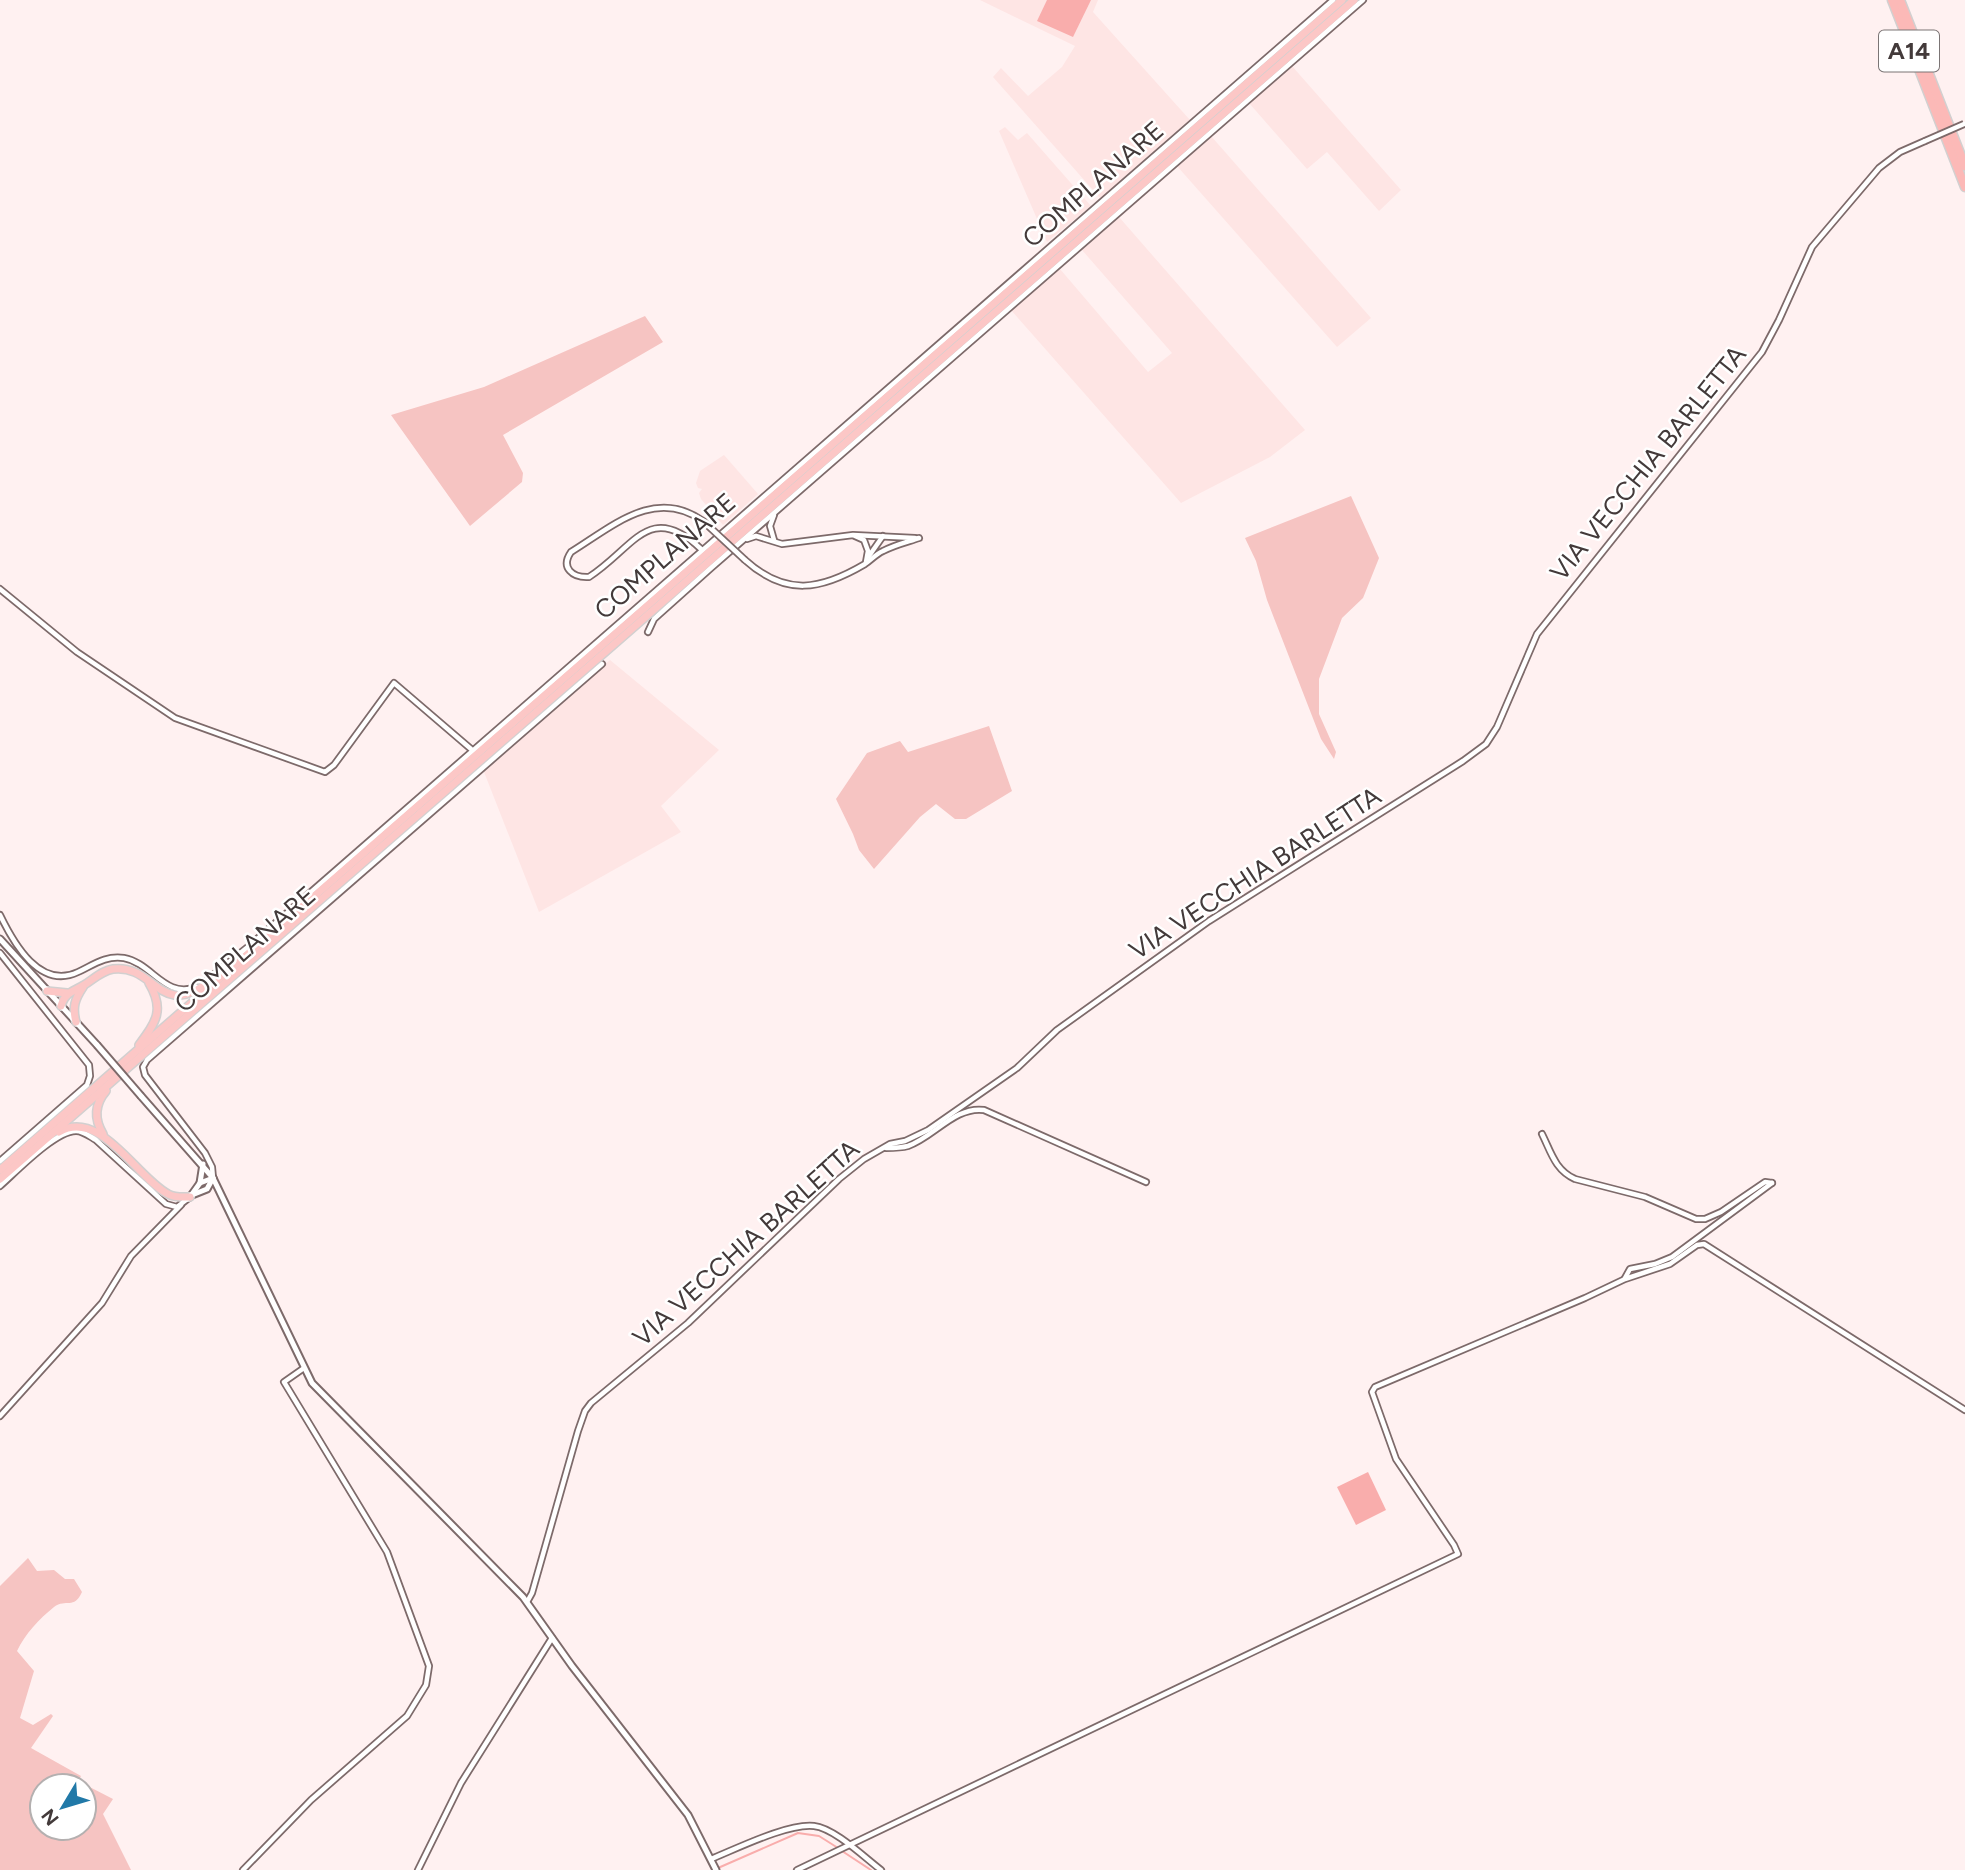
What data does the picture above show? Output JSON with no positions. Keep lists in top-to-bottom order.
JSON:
{
  "streets": {
    "highway": ["A14"],
    "street": ["COMPLANARE", "VIA VECCHIA BARLETTA"]
  },
  "north": "bottom left"
}
